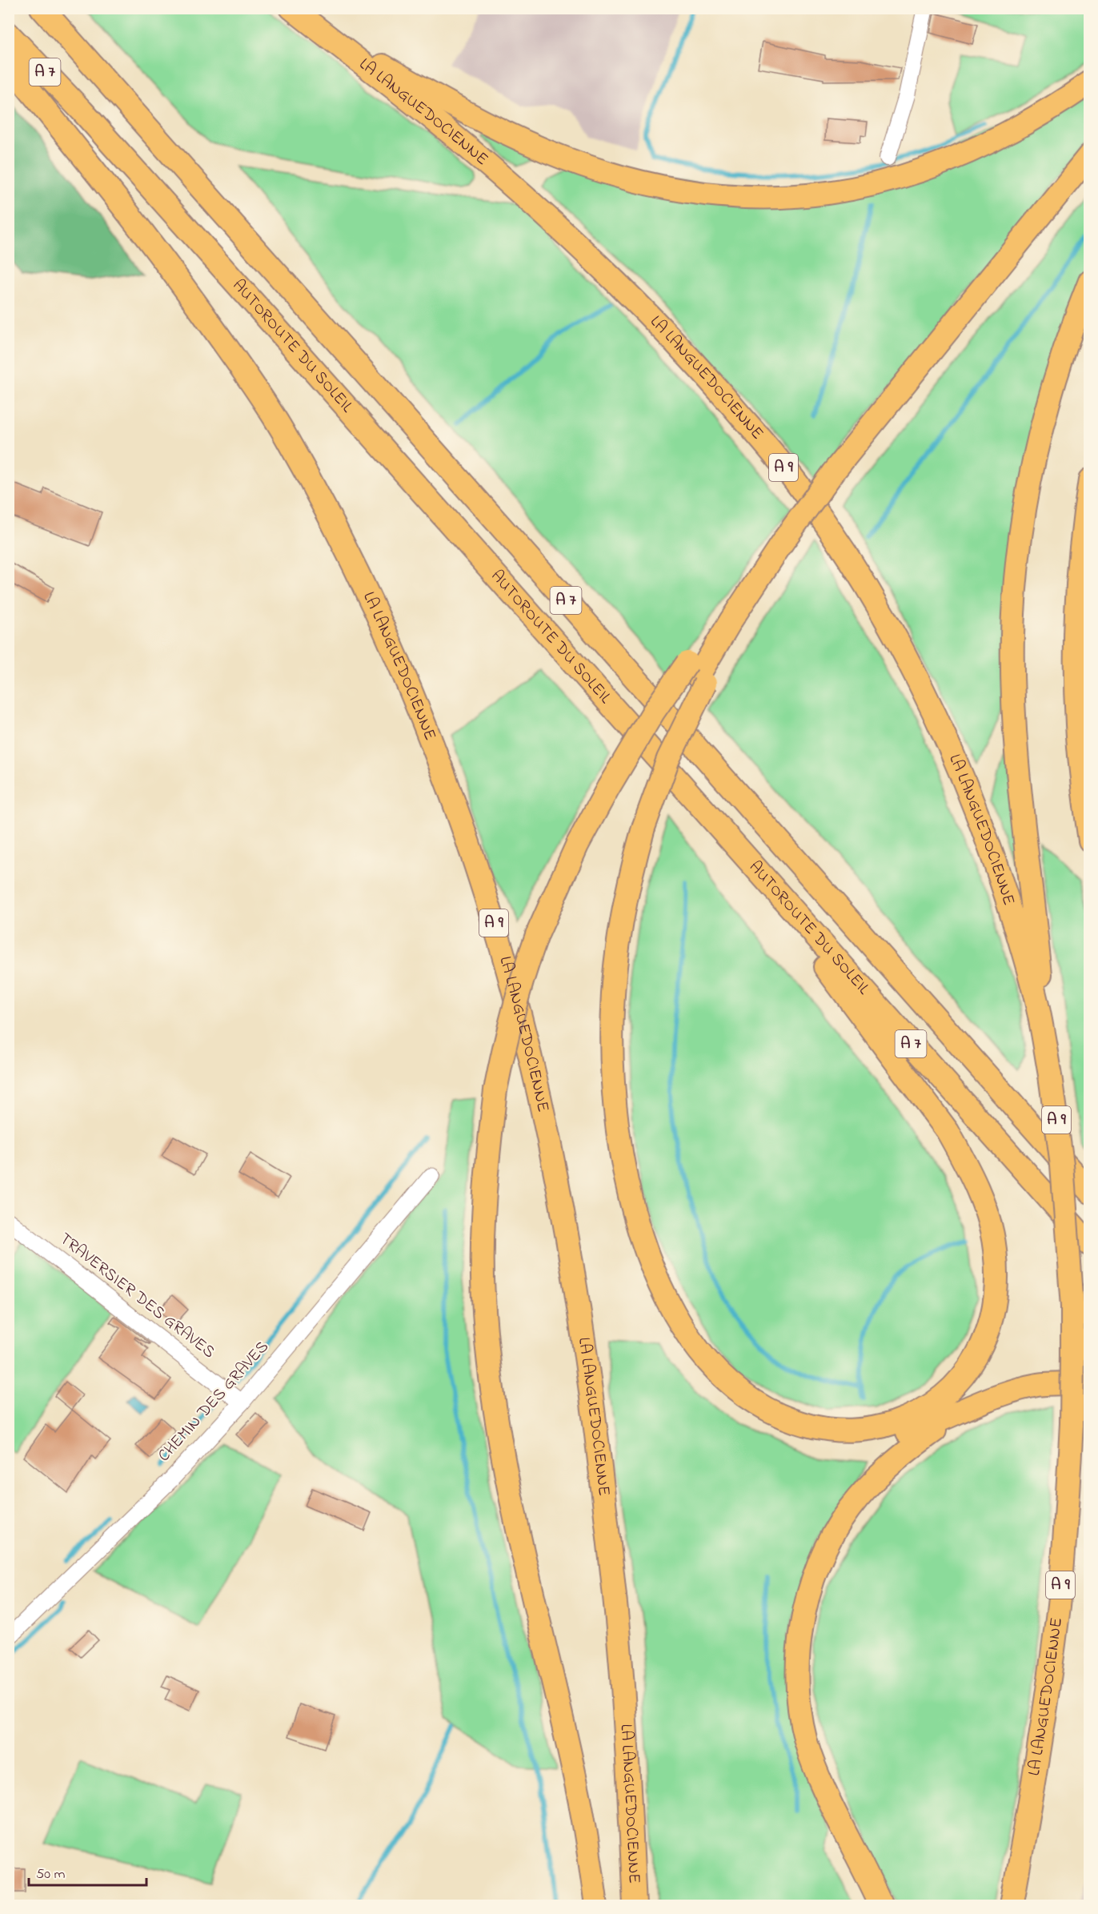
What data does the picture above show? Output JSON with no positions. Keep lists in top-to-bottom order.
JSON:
{
  "streets": {
    "highway": [
      "A 7",
      "LA LANGUEDOCIENNE",
      "AUTOROUTE DU SOLEIL",
      "A 9"
    ],
    "street": ["TRAVERSIER DES GRAVES", "CHEMIN DES GRAVES"]
  },
  "crossings": [
    ["TRAVERSIER DES GRAVES", "CHEMIN DES GRAVES"]
  ],
  "scale_bar": "50 m"
}
